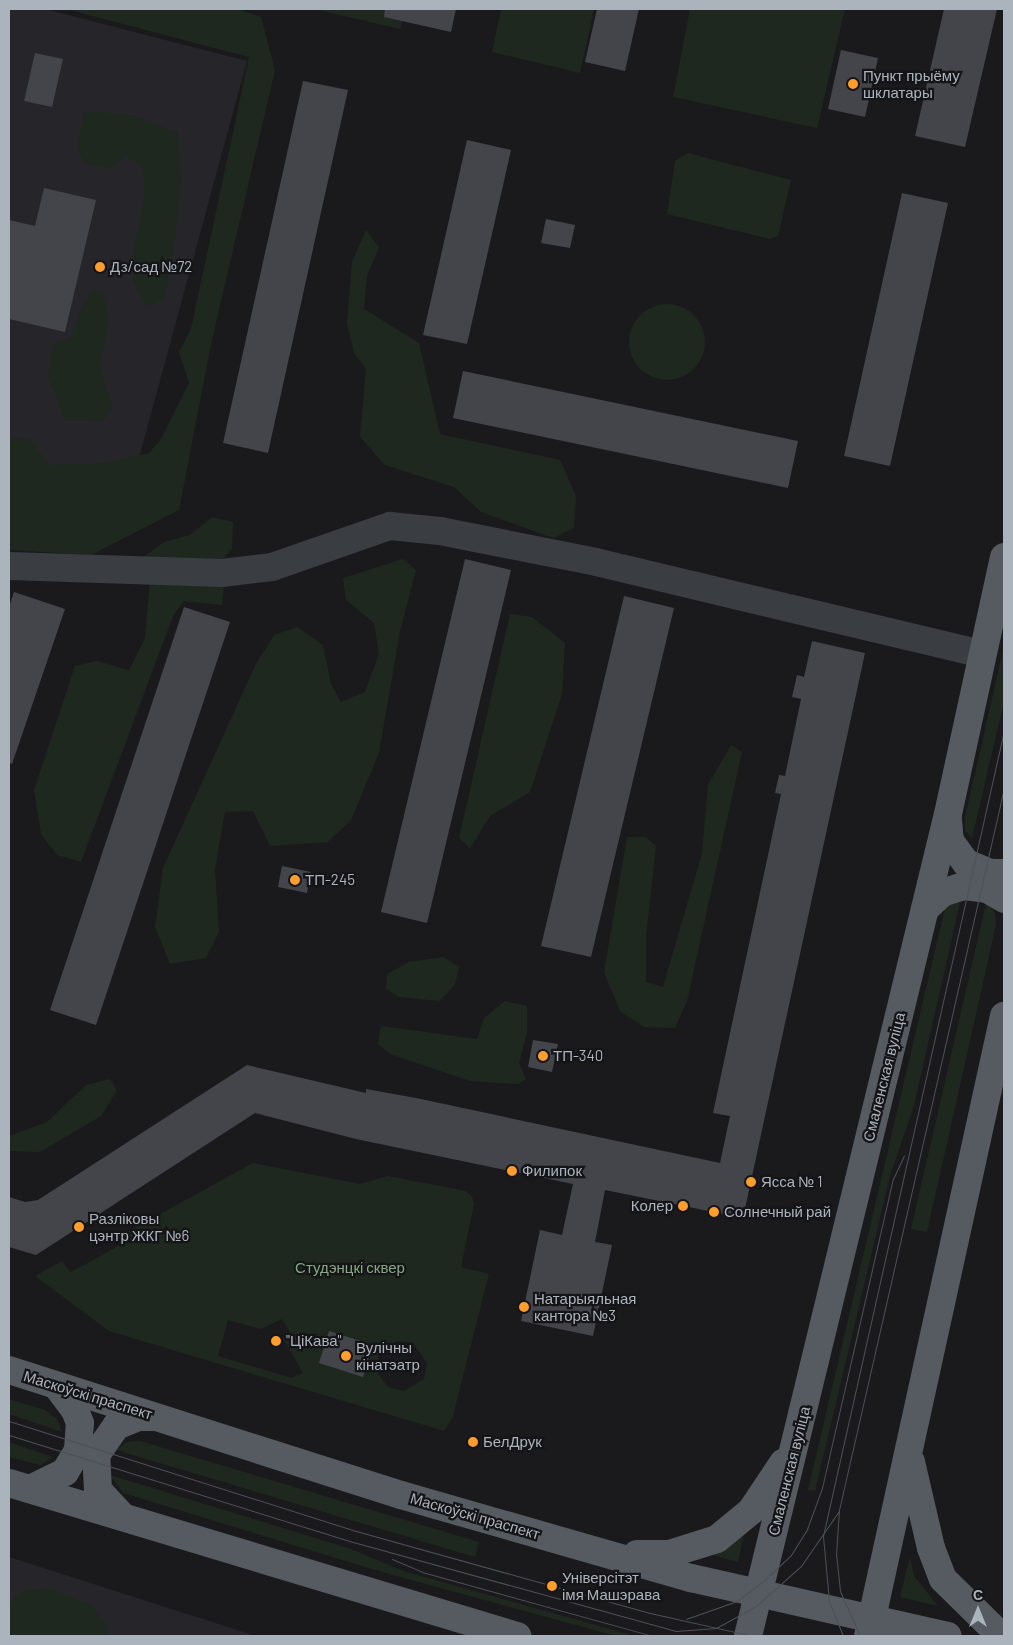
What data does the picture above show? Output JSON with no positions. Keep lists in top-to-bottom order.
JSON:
{
  "streets": {
    "main road": ["Смаленская вуліца", "Маскоўскі праспект"]
  },
  "crossings": [
    ["Смаленская вуліца", "Маскоўскі праспект"]
  ],
  "parks": ["Студэнцкі сквер"],
  "places": [
    "Пункт прыёму шклатары",
    "Дз/сад №72",
    "ТП-245",
    "ТП-340",
    "Филипок",
    "Ясса № 1",
    "Колер",
    "Солнечный рай",
    "Разліковы цэнтр ЖКГ №6",
    "Натарыяльная кантора №3",
    "\"ЦіКава\"",
    "Вулічны кінатэатр",
    "БелДрук",
    "Універсітэт імя Машэрава"
  ],
  "north": "top"
}
